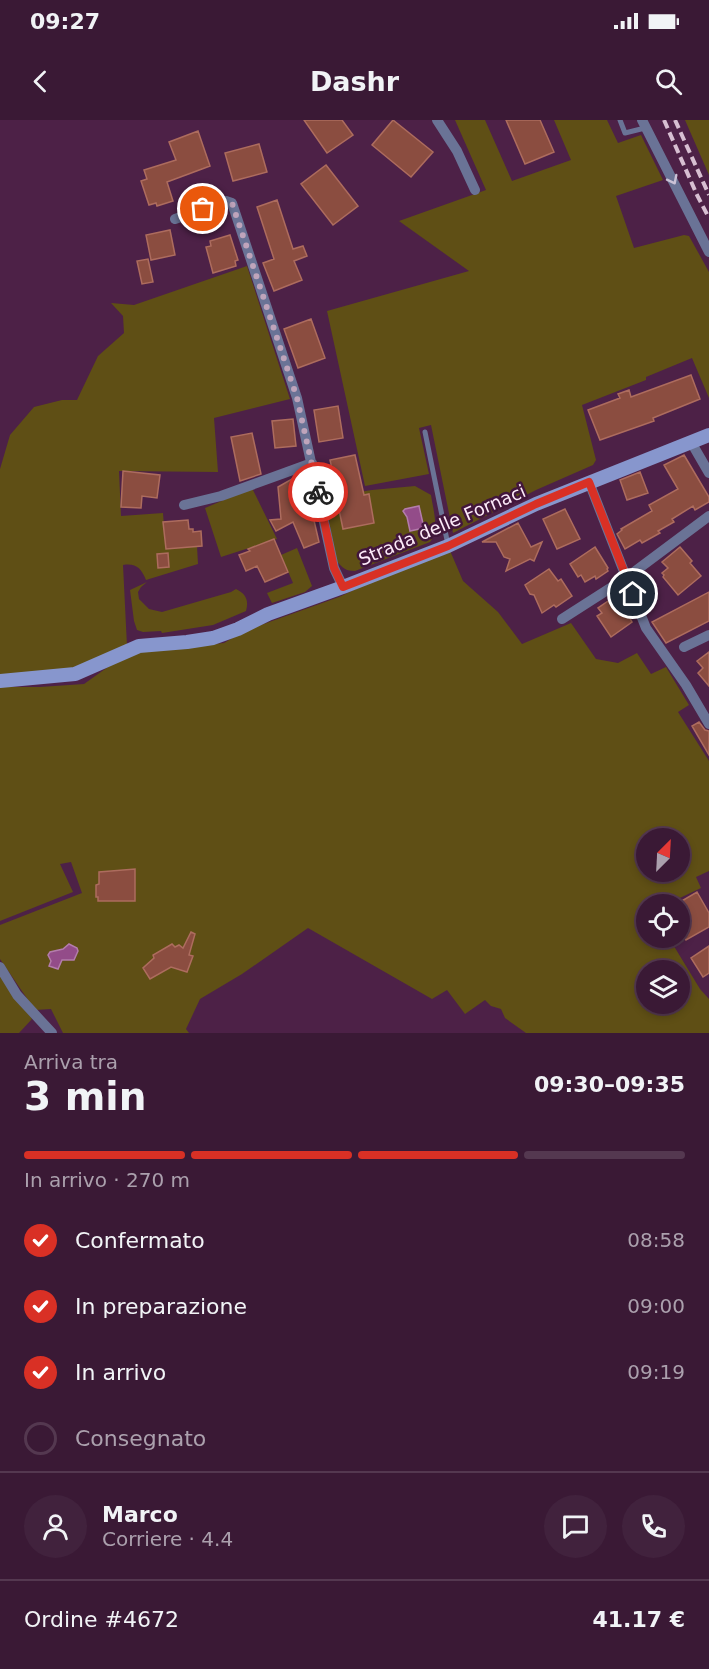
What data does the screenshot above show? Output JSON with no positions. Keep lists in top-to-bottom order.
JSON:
{
  "streets": {
    "street": ["Strada delle Fornaci"]
  },
  "north": "top right",
  "page": {
    "status": "09:27",
    "header": "Dashr",
    "heading": ["3 min", "Arriva tra", "09:30–09:35"],
    "panel": [
      "Marco",
      "Corriere · 4.4",
      "Ordine #4672",
      "41.17 €"
    ],
    "bar": "In arrivo · 270 m",
    "list": [
      ["Confermato", "08:58"],
      ["In preparazione", "09:00"],
      ["In arrivo", "09:19"],
      "Consegnato"
    ]
  }
}
